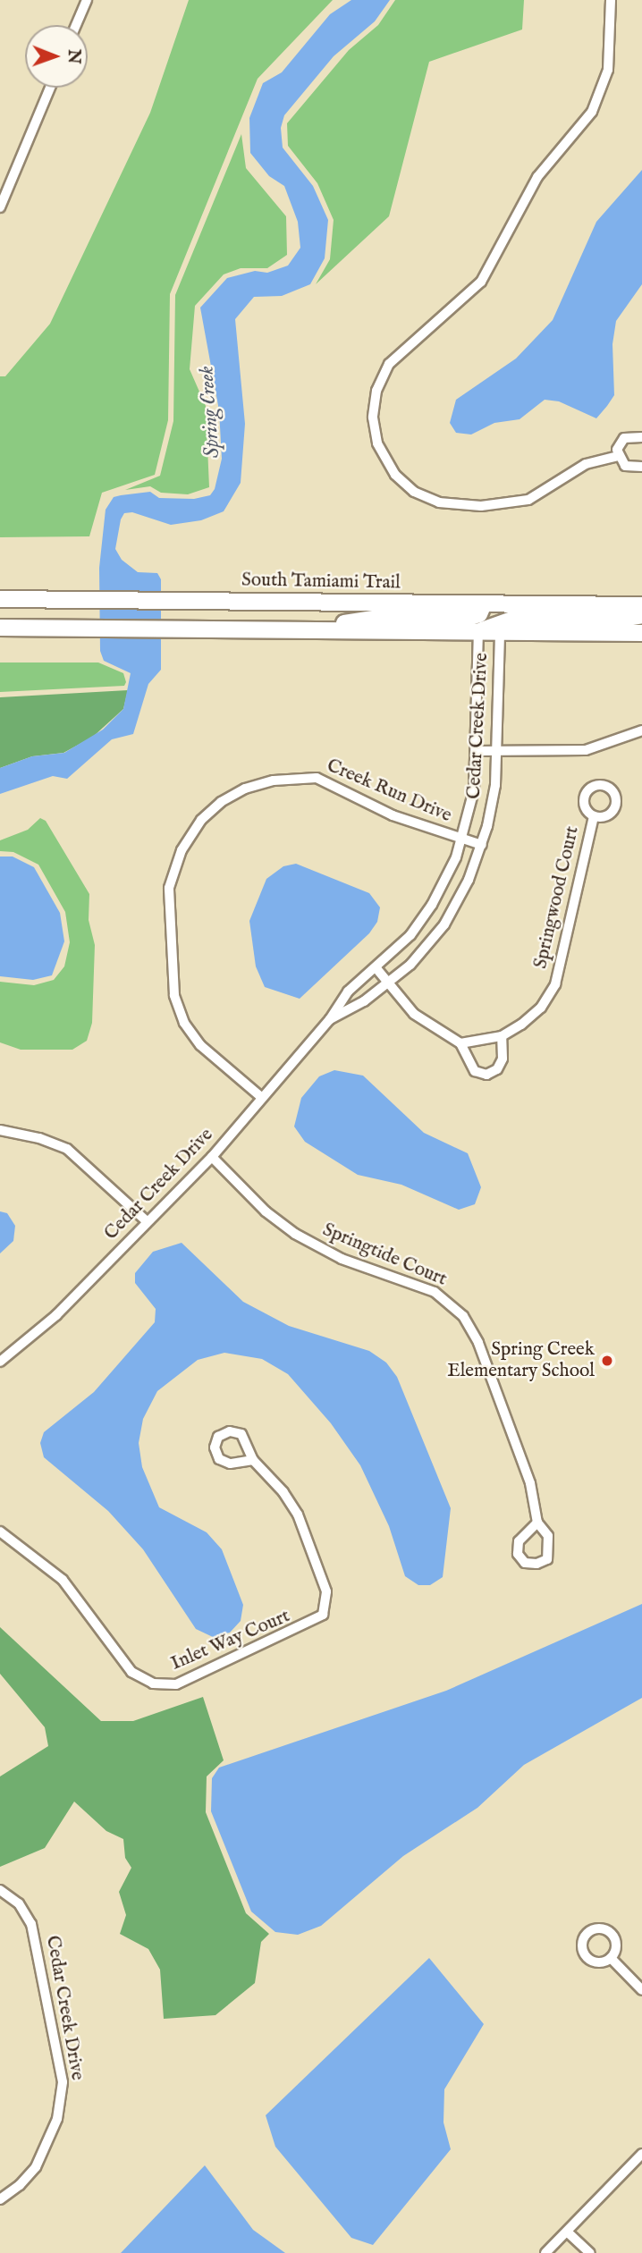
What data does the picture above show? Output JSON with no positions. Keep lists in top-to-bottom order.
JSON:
{
  "streets": {
    "main road": ["South Tamiami Trail"],
    "street": [
      "Cedar Creek Drive",
      "Creek Run Drive",
      "Springwood Court",
      "Springtide Court",
      "Inlet Way Court"
    ]
  },
  "crossings": [
    ["Cedar Creek Drive", "Creek Run Drive"],
    ["Cedar Creek Drive", "Springtide Court"]
  ],
  "water": ["Spring Creek"],
  "places": ["Spring Creek Elementary School"],
  "north": "right"
}
